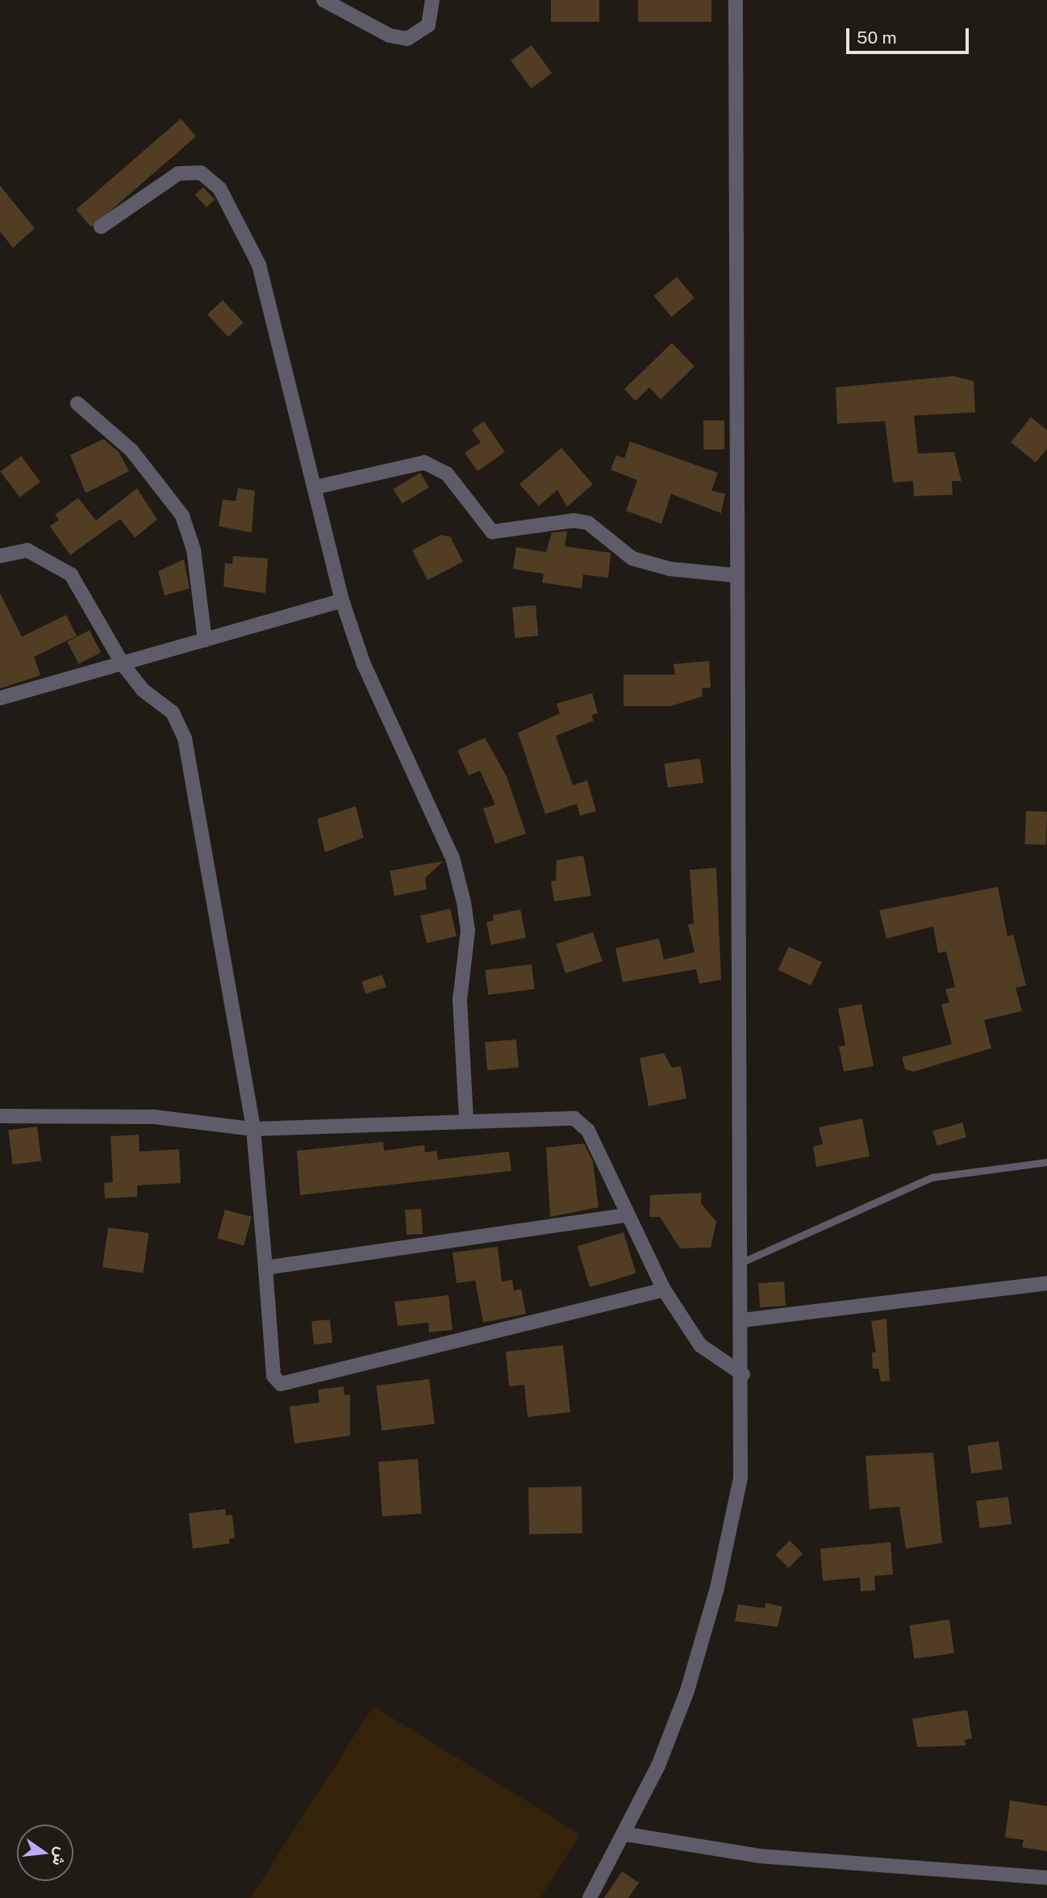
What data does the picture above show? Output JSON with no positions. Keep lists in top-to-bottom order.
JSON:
{
  "scale_bar": "50 m",
  "north": "right"
}
